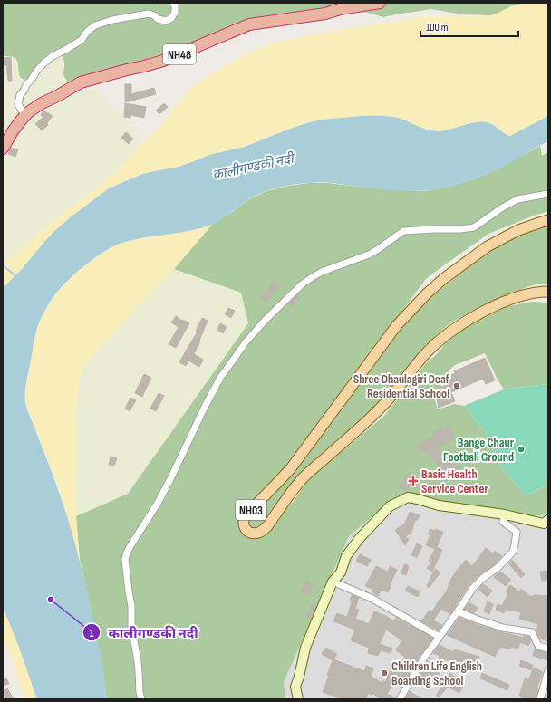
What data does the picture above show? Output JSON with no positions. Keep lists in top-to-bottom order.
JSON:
{
  "streets": {
    "highway": ["NH48"],
    "main road": ["NH03"]
  },
  "water": ["कालीगण्डकी नदी"],
  "places": {
    "other": [
      "Shree Dhaulagiri Deaf Residential School",
      "Bange Chaur Football Ground",
      "कालीगण्डकी नदी",
      "Children Life English Boarding School"
    ],
    "health": ["Basic Health Service Center"]
  },
  "scale_bar": "100 m"
}
